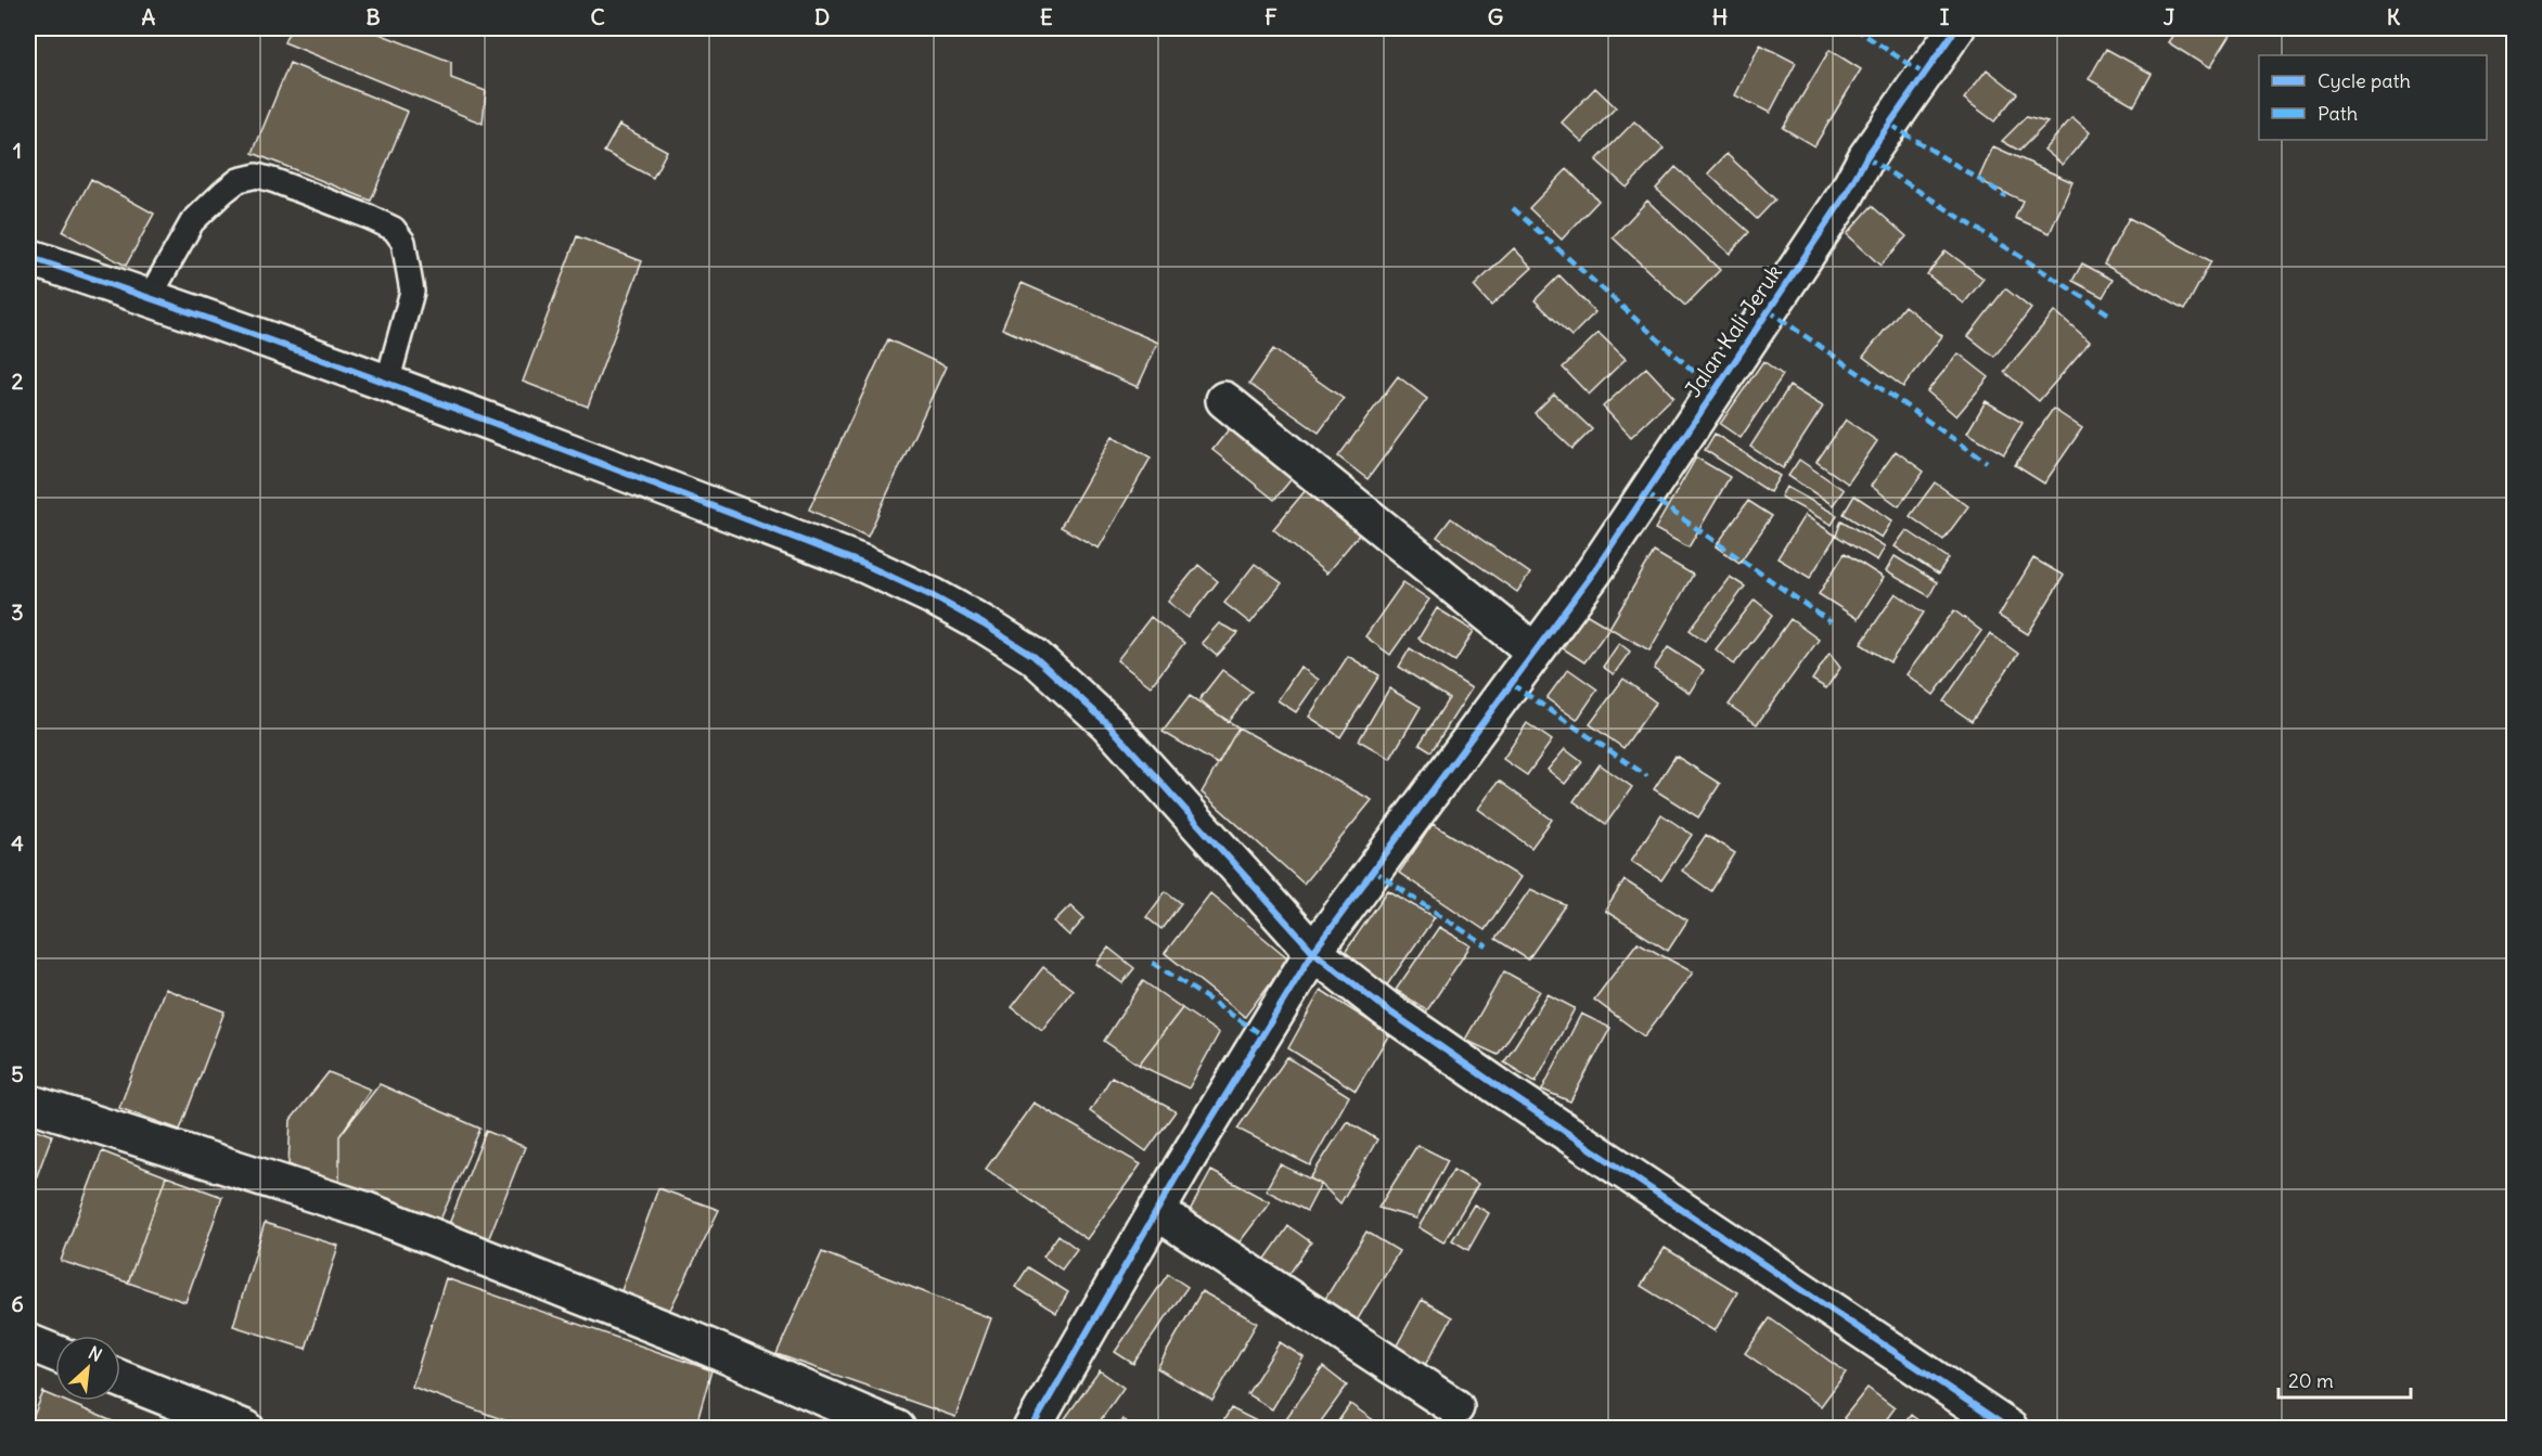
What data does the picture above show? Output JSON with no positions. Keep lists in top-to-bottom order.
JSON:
{
  "streets": {
    "street": ["Jalan Kali Jeruk"]
  },
  "legend": ["Cycle path", "Path"],
  "scale_bar": "20 m",
  "north": "top right",
  "grid": {
    "columns": [
      "A",
      "B",
      "C",
      "D",
      "E",
      "F",
      "G",
      "H",
      "I",
      "J",
      "K"
    ],
    "rows": [
      "1",
      "2",
      "3",
      "4",
      "5",
      "6"
    ]
  }
}
